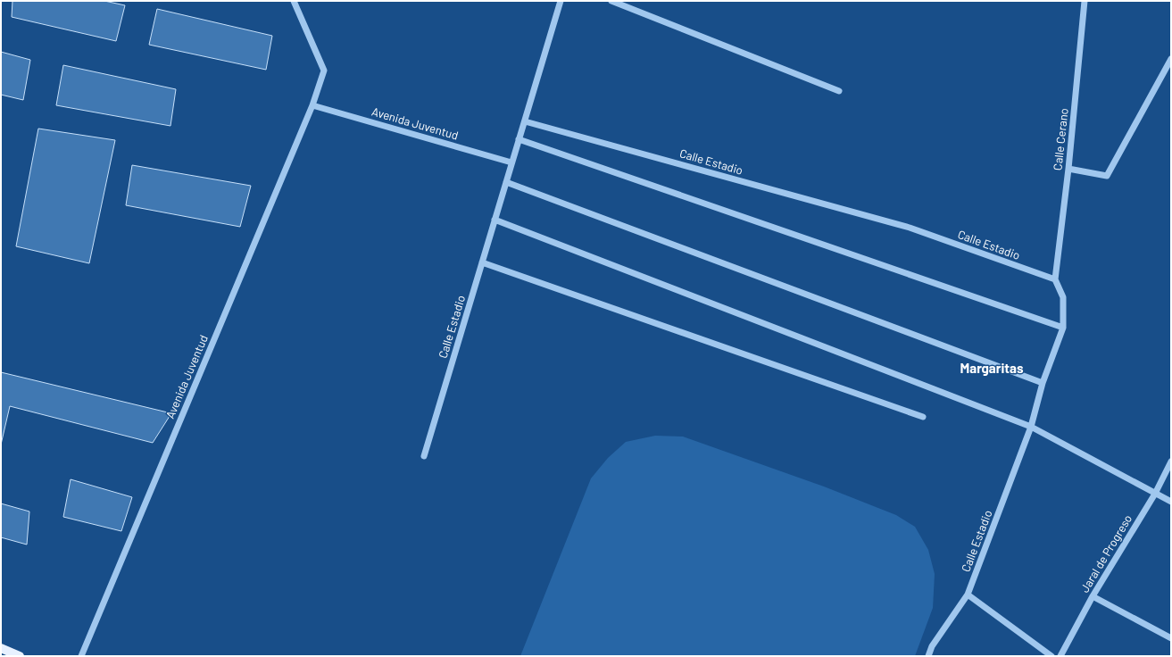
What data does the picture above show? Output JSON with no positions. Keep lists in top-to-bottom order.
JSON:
{
  "streets": {
    "street": [
      "Avenida Juventud",
      "Calle Cerano",
      "Calle Estadio",
      "Jaral de Progreso"
    ]
  },
  "crossings": [
    ["Avenida Juventud", "Calle Estadio"],
    ["Calle Cerano", "Calle Estadio"]
  ],
  "districts": ["Margaritas"]
}
